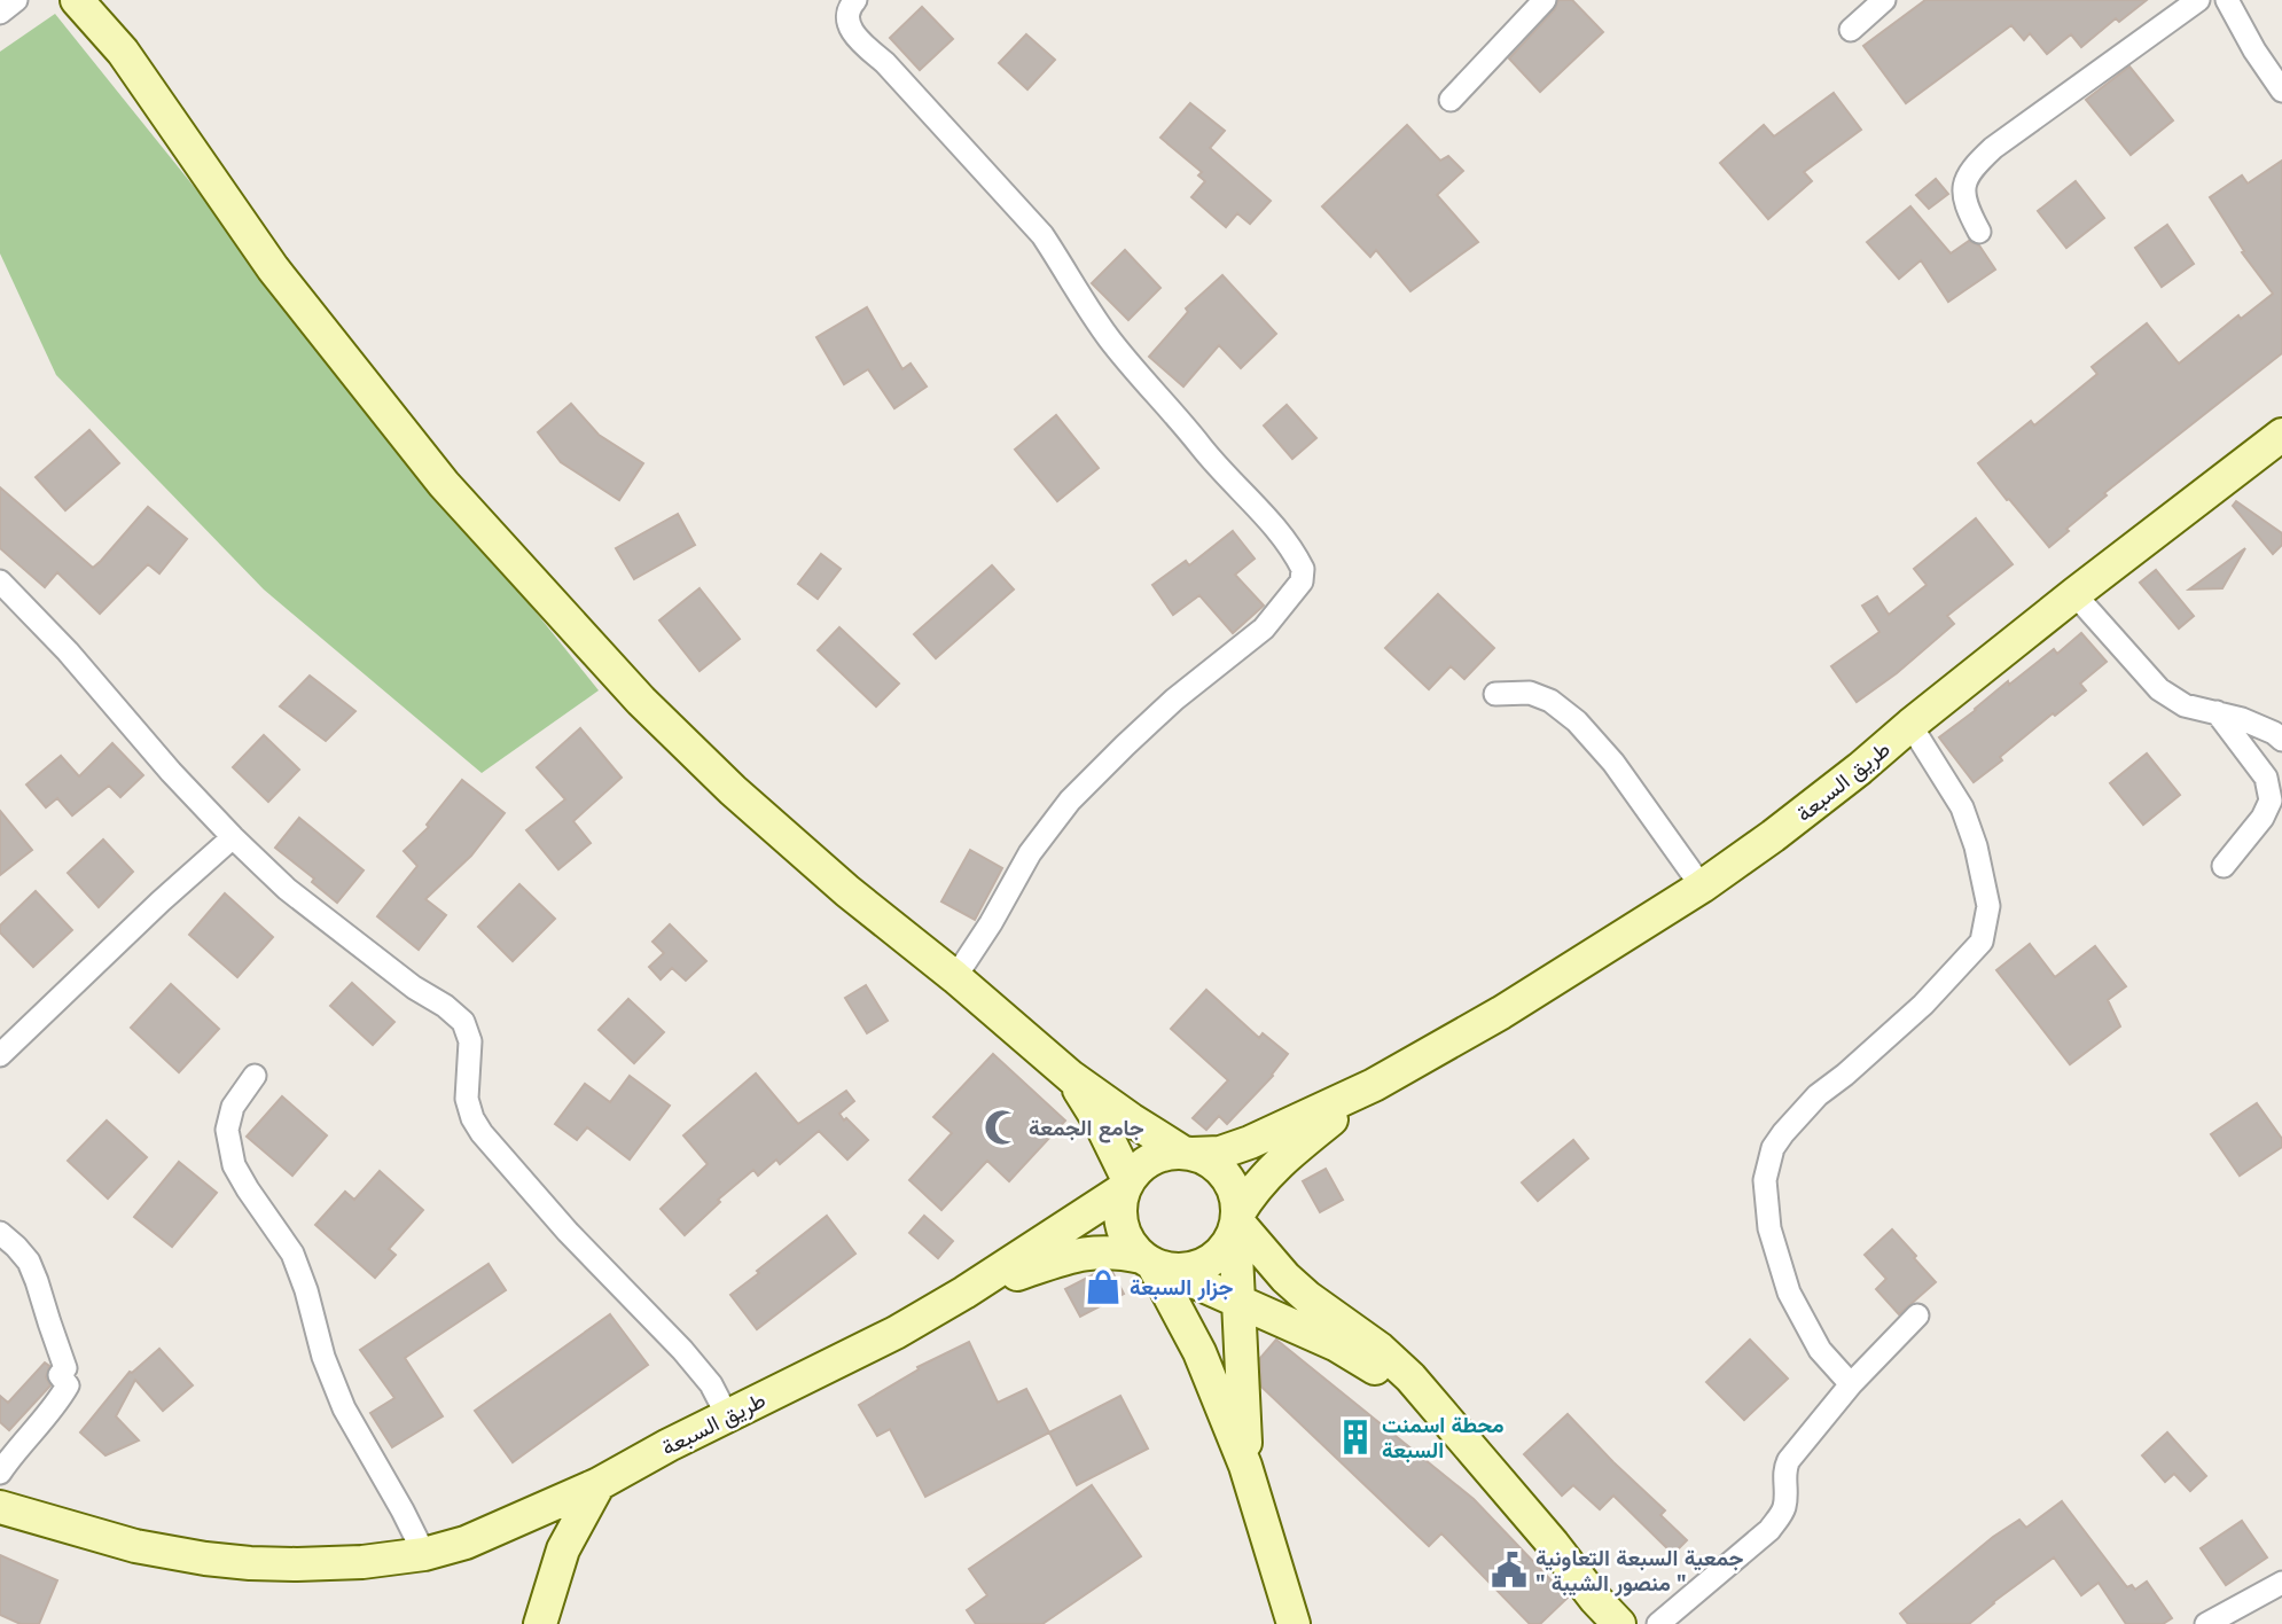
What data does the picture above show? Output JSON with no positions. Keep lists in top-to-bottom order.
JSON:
{
  "streets": {
    "street": ["طريق السبعة"]
  },
  "places": {
    "mosque": ["جامع الجمعة"],
    "shop": ["جزار السبعة"],
    "building": ["محطة اسمنت السبعة"],
    "public building": ["جمعية السبعة التعاونية \" منصور الشيبة \""]
  }
}
